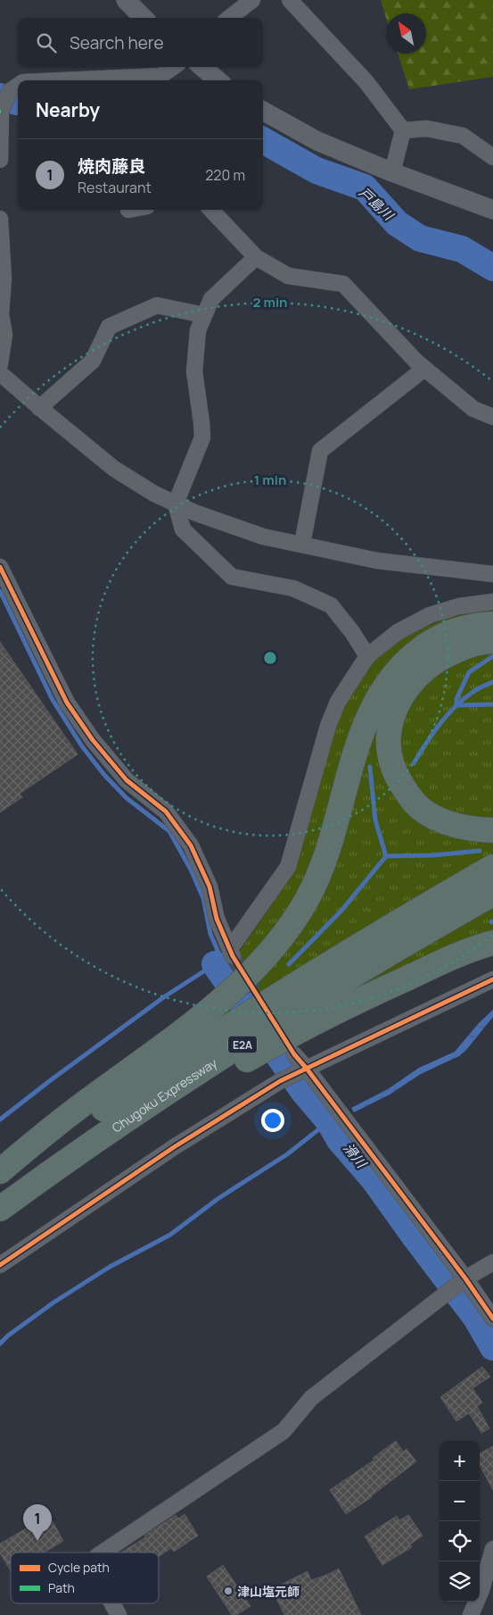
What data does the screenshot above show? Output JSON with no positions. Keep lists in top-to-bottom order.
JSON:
{
  "streets": {
    "highway": ["E2A", "Chugoku Expressway"]
  },
  "water": ["戸島川", "滑川"],
  "places": ["津山塩元師"],
  "legend": ["Cycle path", "Path"],
  "north": "top left",
  "page": {
    "search": "Search here",
    "heading": "Nearby",
    "list": [
      {
        "mark": "1",
        "name": "焼肉藤良",
        "note": "Restaurant",
        "value": "220 m"
      }
    ],
    "map_buttons": ["+", "−"],
    "pins": "1"
  },
  "rings": ["2 min", "1 min"]
}
